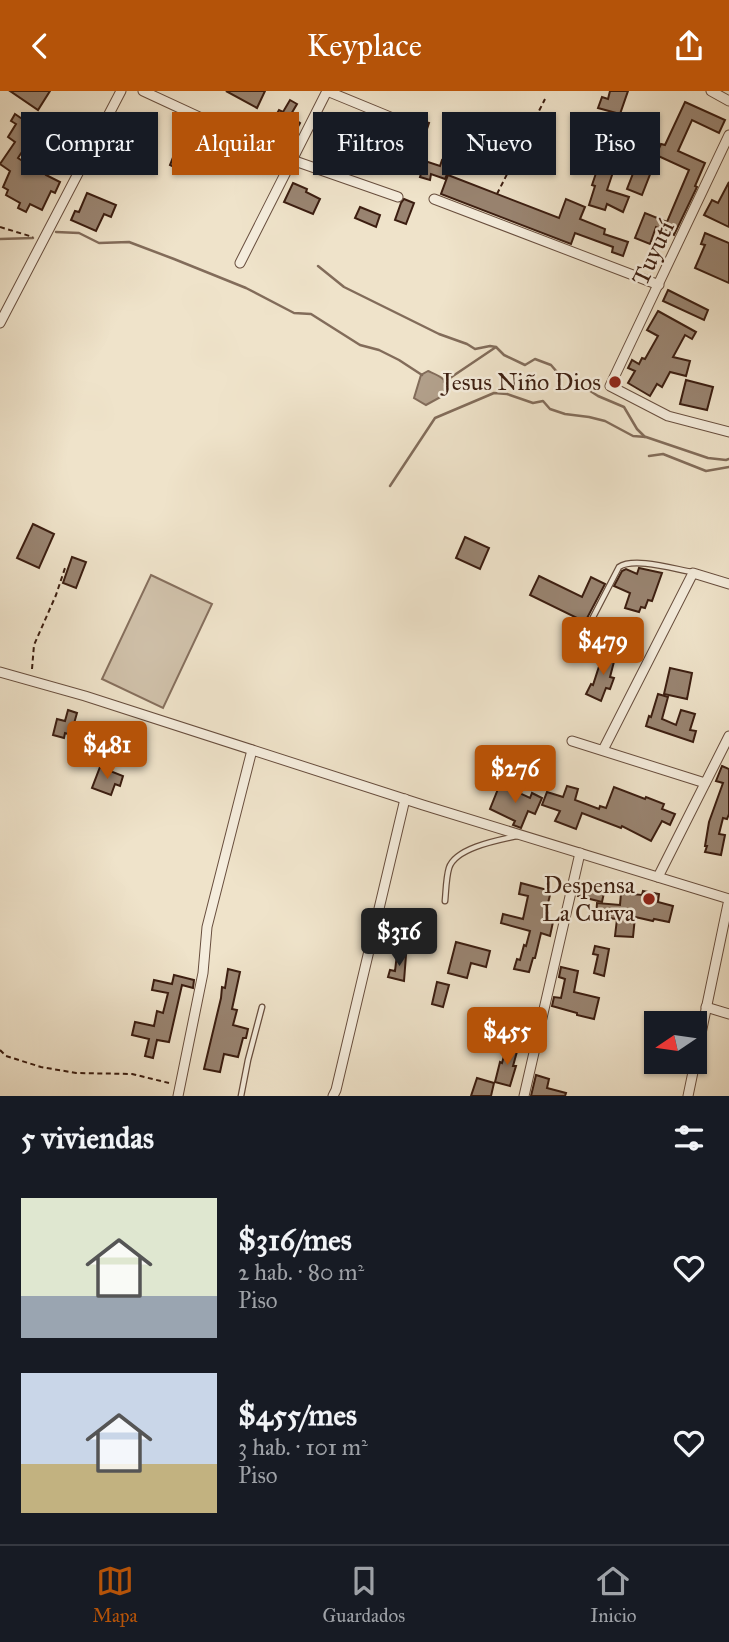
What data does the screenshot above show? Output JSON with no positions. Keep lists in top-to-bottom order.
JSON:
{
  "streets": {
    "street": ["Tuyutí"]
  },
  "places": ["Jesus Niño Dios", "Despensa La Curva"],
  "north": "left",
  "page": {
    "header": "Keyplace",
    "chip": [
      "Comprar",
      "Alquilar",
      "Filtros",
      "Nuevo",
      "Piso"
    ],
    "price": [
      "$479",
      "$481",
      "$276",
      "$316",
      "$455"
    ],
    "heading": "5 viviendas",
    "list": [
      {
        "name": "$316/mes",
        "note": "2 hab. · 80 m² · Piso"
      },
      {
        "name": "$455/mes",
        "note": "3 hab. · 101 m² · Piso"
      }
    ],
    "tabs": ["Mapa", "Guardados", "Inicio"]
  }
}
